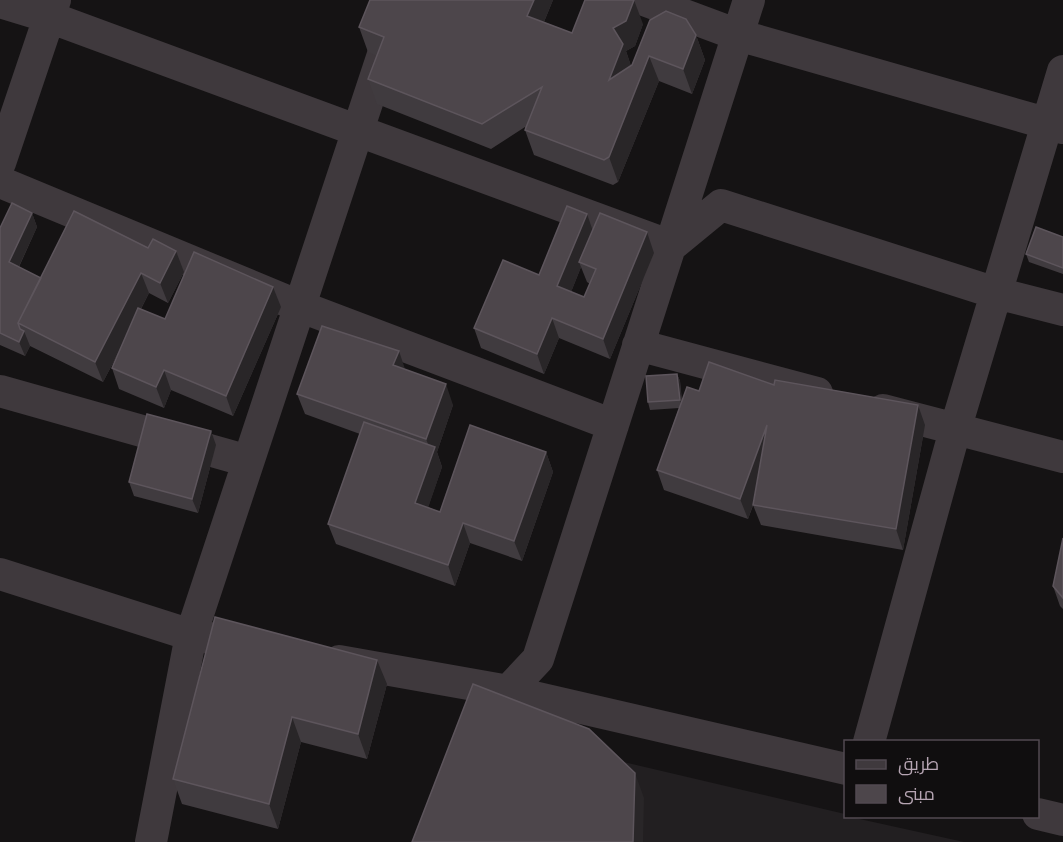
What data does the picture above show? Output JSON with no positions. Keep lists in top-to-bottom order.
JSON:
{
  "legend": ["طريق", "مبنى"]
}
